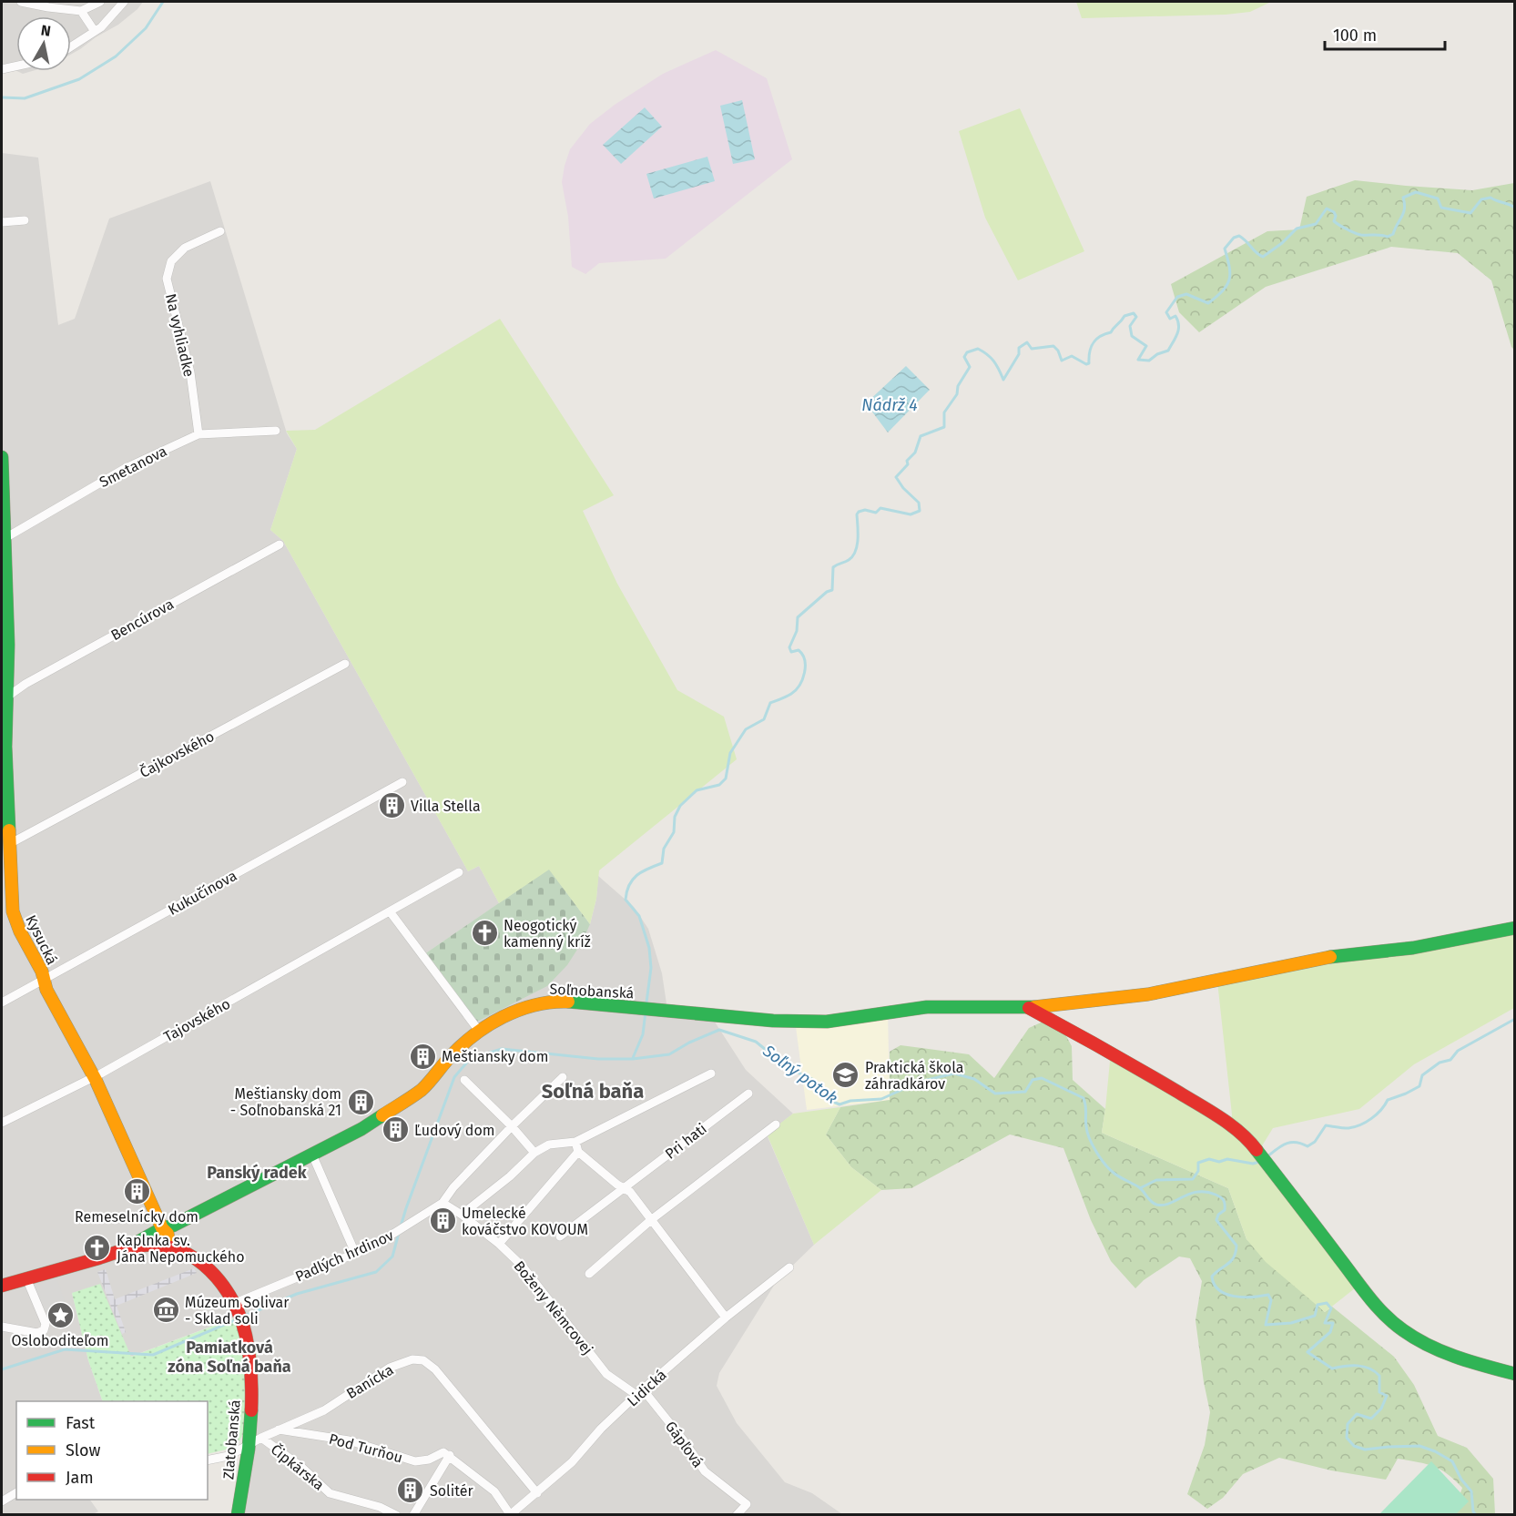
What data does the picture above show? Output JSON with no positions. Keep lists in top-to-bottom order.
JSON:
{
  "streets": {
    "street": [
      "Na vyhliadke",
      "Smetanova",
      "Bencúrova",
      "Čajkovského",
      "Kukučínova",
      "Kysucká",
      "Soľnobanská",
      "Tajovského",
      "Pri hati",
      "Padlých hrdinov",
      "Boženy Němcovej",
      "Banícka",
      "Lidická",
      "Zlatobanská",
      "Gápľová",
      "Pod Turňou",
      "Čipkárska"
    ]
  },
  "crossings": [
    ["Na vyhliadke", "Smetanova"],
    ["Smetanova", "Kysucká"],
    ["Bencúrova", "Kysucká"],
    ["Čajkovského", "Kysucká"],
    ["Kukučínova", "Kysucká"],
    ["Kysucká", "Soľnobanská"],
    ["Kysucká", "Tajovského"],
    ["Padlých hrdinov", "Boženy Němcovej"],
    ["Padlých hrdinov", "Zlatobanská"],
    ["Boženy Němcovej", "Lidická"],
    ["Boženy Němcovej", "Gápľová"],
    ["Banícka", "Lidická"],
    ["Banícka", "Zlatobanská"],
    ["Banícka", "Pod Turňou"],
    ["Banícka", "Čipkárska"],
    ["Lidická", "Gápľová"]
  ],
  "districts": ["Soľná baňa", "Panský radek", "Pamiatková zóna Soľná baňa"],
  "water": ["Nádrž 4", "Soľný potok"],
  "places": {
    "building": [
      "Villa Stella",
      "Meštiansky dom",
      "Meštiansky dom - Soľnobanská 21",
      "Ľudový dom",
      "Remeselnícky dom",
      "Umelecké kováčstvo KOVOUM",
      "Solitér"
    ],
    "church": ["Neogotický kamenný kríž", "Kaplnka sv. Jána Nepomuckého"],
    "school or university": ["Praktická škola záhradkárov"],
    "museum": ["Múzeum Solivar - Sklad soli"],
    "place": ["Osloboditeľom"]
  },
  "legend": ["Fast", "Slow", "Jam"],
  "scale_bar": "100 m",
  "north": "top"
}
